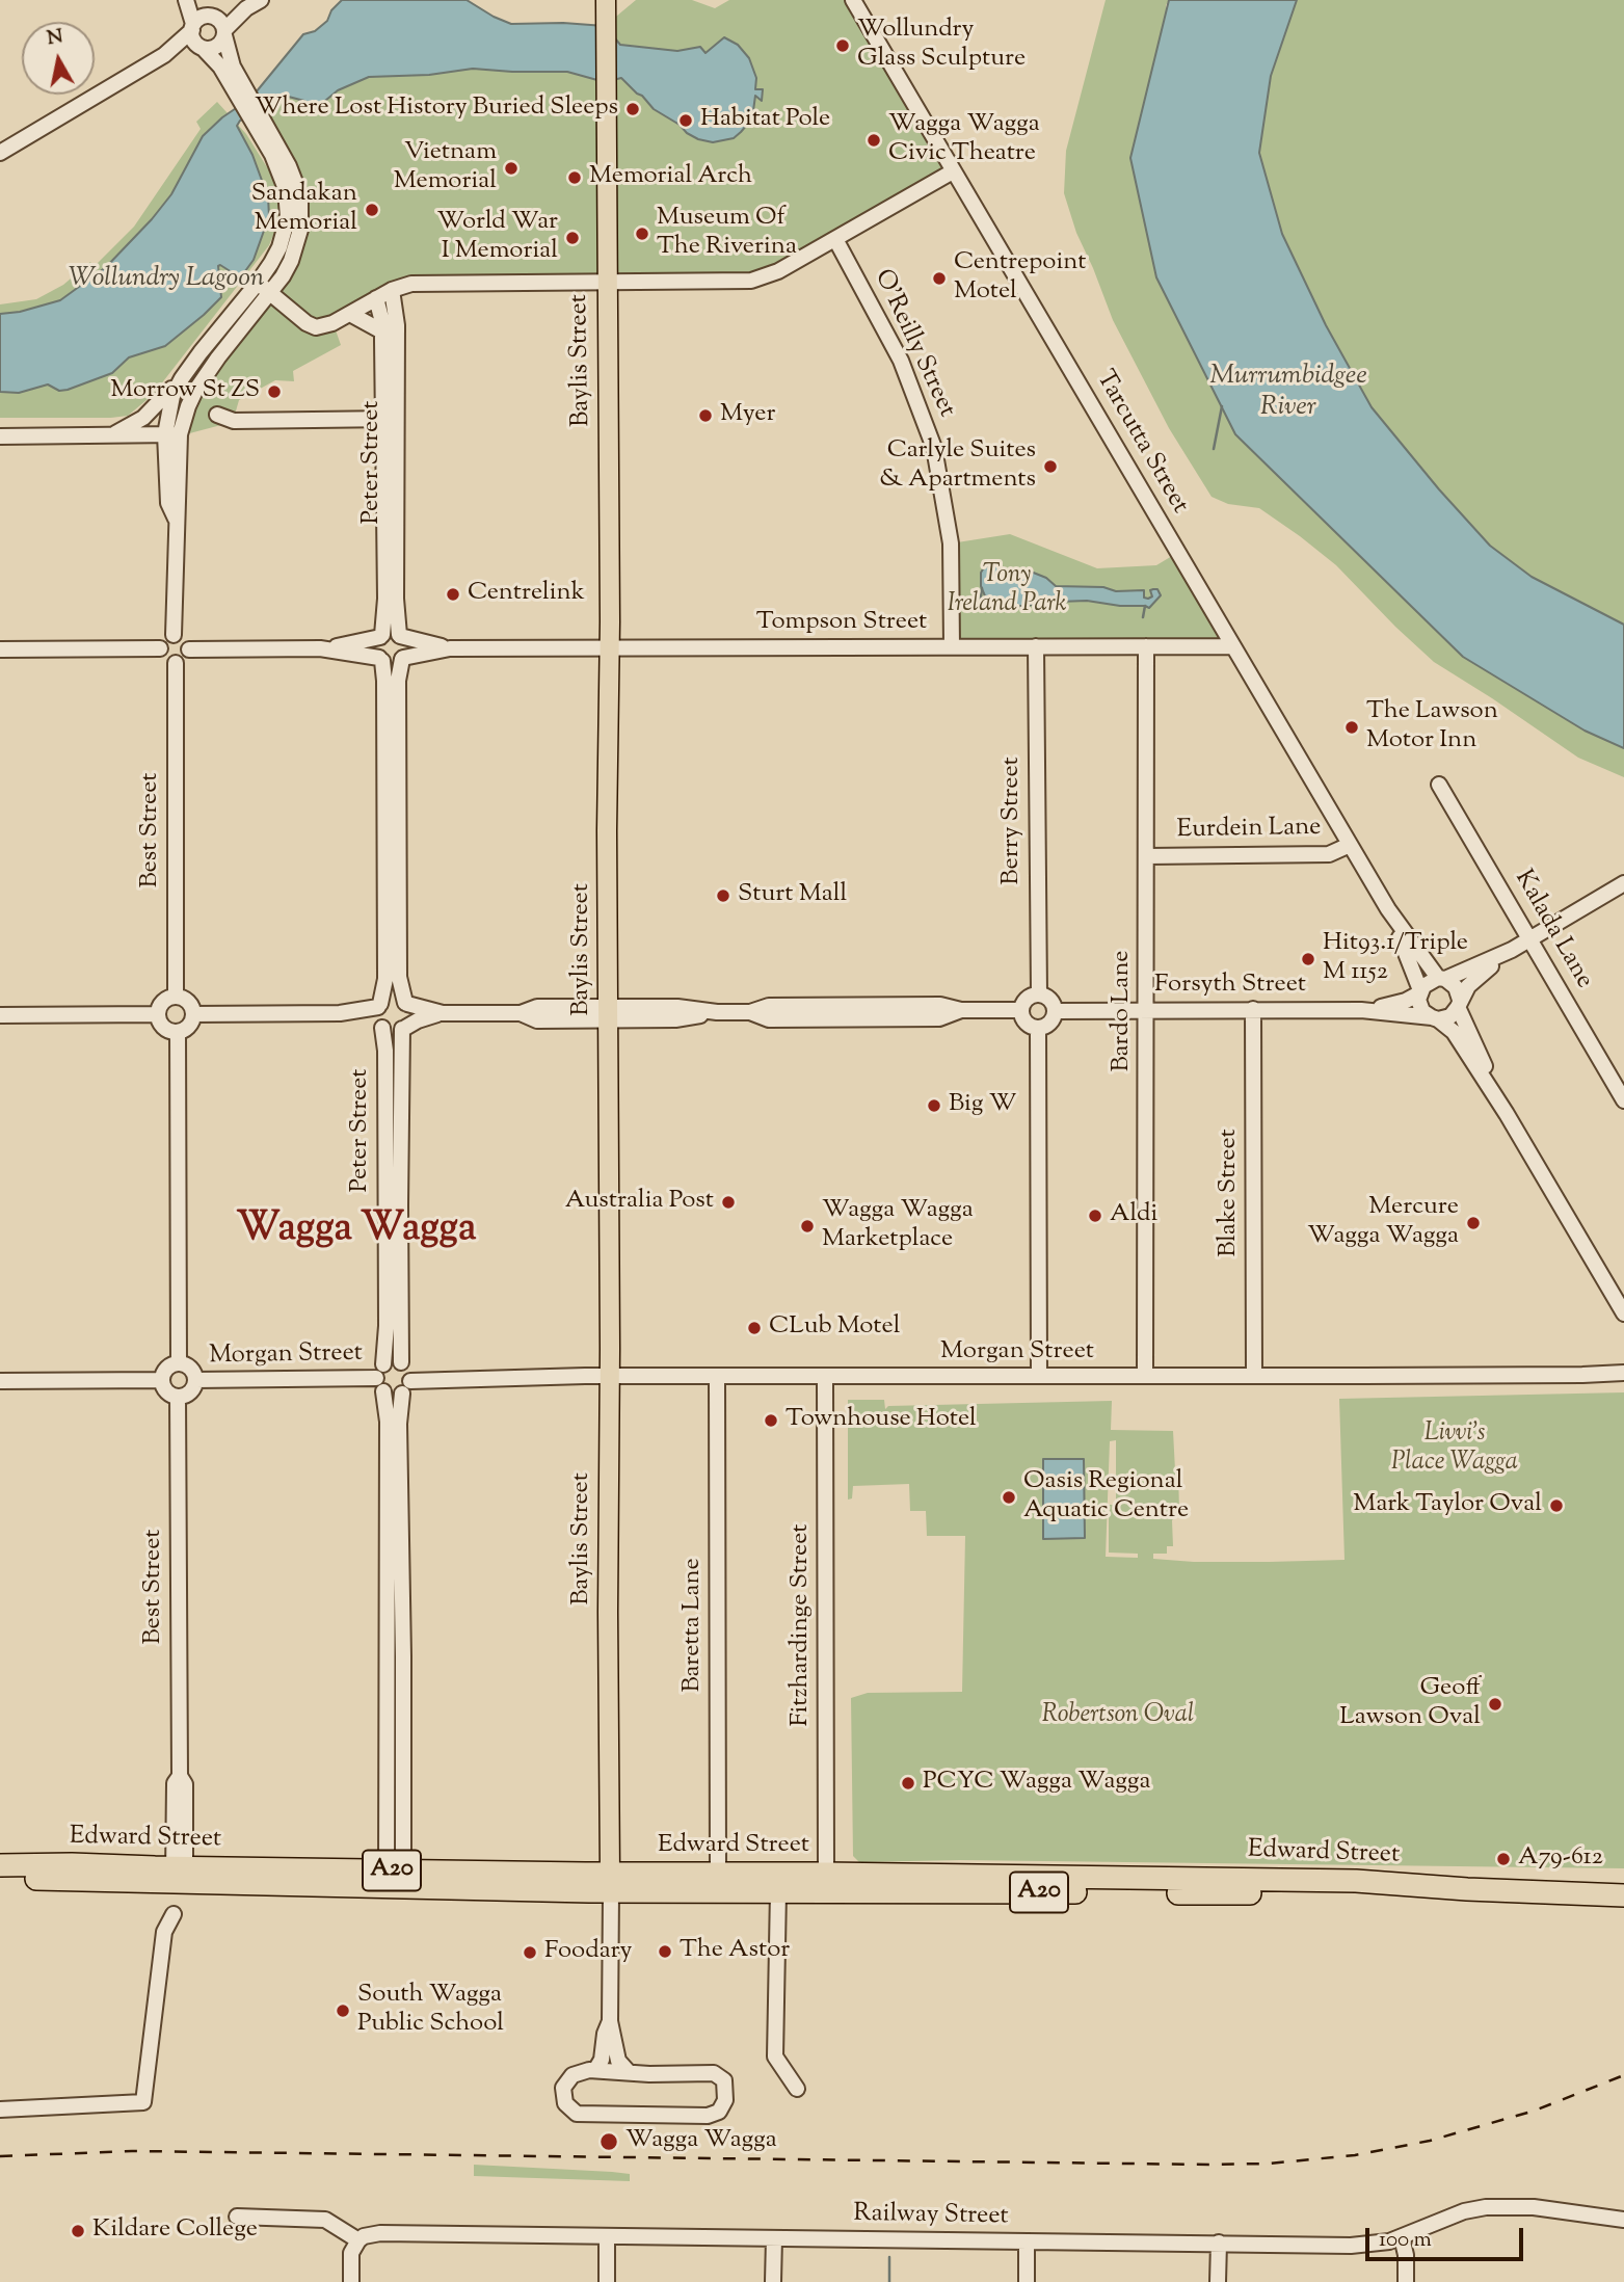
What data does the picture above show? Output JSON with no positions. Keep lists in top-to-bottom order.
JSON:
{
  "streets": {
    "highway": ["Edward Street", "A20"],
    "main road": ["Baylis Street"],
    "street": [
      "O'Reilly Street",
      "Tarcutta Street",
      "Peter Street",
      "Tompson Street",
      "Berry Street",
      "Best Street",
      "Eurdein Lane",
      "Kalada Lane",
      "Forsyth Street",
      "Bardo Lane",
      "Blake Street",
      "Morgan Street",
      "Baretta Lane",
      "Fitzhardinge Street",
      "Railway Street"
    ]
  },
  "crossings": [
    ["O'Reilly Street", "Tompson Street"],
    ["Baylis Street", "Tompson Street"],
    ["Baylis Street", "Morgan Street"],
    ["Baylis Street", "Edward Street"],
    ["Tarcutta Street", "Tompson Street"],
    ["Tarcutta Street", "Eurdein Lane"],
    ["Tarcutta Street", "Forsyth Street"],
    ["Peter Street", "Tompson Street"],
    ["Peter Street", "Morgan Street"],
    ["Peter Street", "Edward Street"],
    ["Tompson Street", "Berry Street"],
    ["Tompson Street", "Bardo Lane"],
    ["Berry Street", "Forsyth Street"],
    ["Best Street", "Morgan Street"],
    ["Best Street", "Edward Street"],
    ["Eurdein Lane", "Bardo Lane"],
    ["Forsyth Street", "Bardo Lane"],
    ["Forsyth Street", "Blake Street"],
    ["Bardo Lane", "Morgan Street"],
    ["Blake Street", "Morgan Street"],
    ["Morgan Street", "Baretta Lane"],
    ["Morgan Street", "Fitzhardinge Street"],
    ["Baretta Lane", "Edward Street"],
    ["Fitzhardinge Street", "Edward Street"]
  ],
  "districts": ["Wagga Wagga"],
  "water": ["Wollundry Lagoon", "Murrumbidgee River"],
  "parks": ["Tony Ireland Park", "Livvi’s Place Wagga", "Robertson Oval"],
  "places": [
    "Wollundry Glass Sculpture",
    "Where Lost History Buried Sleeps",
    "Habitat Pole",
    "Wagga Wagga Civic Theatre",
    "Vietnam Memorial",
    "Memorial Arch",
    "Sandakan Memorial",
    "Museum Of The Riverina",
    "World War I Memorial",
    "Centrepoint Motel",
    "Morrow St ZS",
    "Myer",
    "Carlyle Suites & Apartments",
    "Centrelink",
    "The Lawson Motor Inn",
    "Sturt Mall",
    "Hit93.1/Triple M 1152",
    "Big W",
    "Australia Post",
    "Aldi",
    "Mercure Wagga Wagga",
    "Wagga Wagga Marketplace",
    "CLub Motel",
    "Townhouse Hotel",
    "Oasis Regional Aquatic Centre",
    "Mark Taylor Oval",
    "Geoff Lawson Oval",
    "PCYC Wagga Wagga",
    "A79-612",
    "The Astor",
    "Foodary",
    "South Wagga Public School",
    "Wagga Wagga",
    "Kildare College"
  ],
  "scale_bar": "100 m",
  "north": "top"
}
